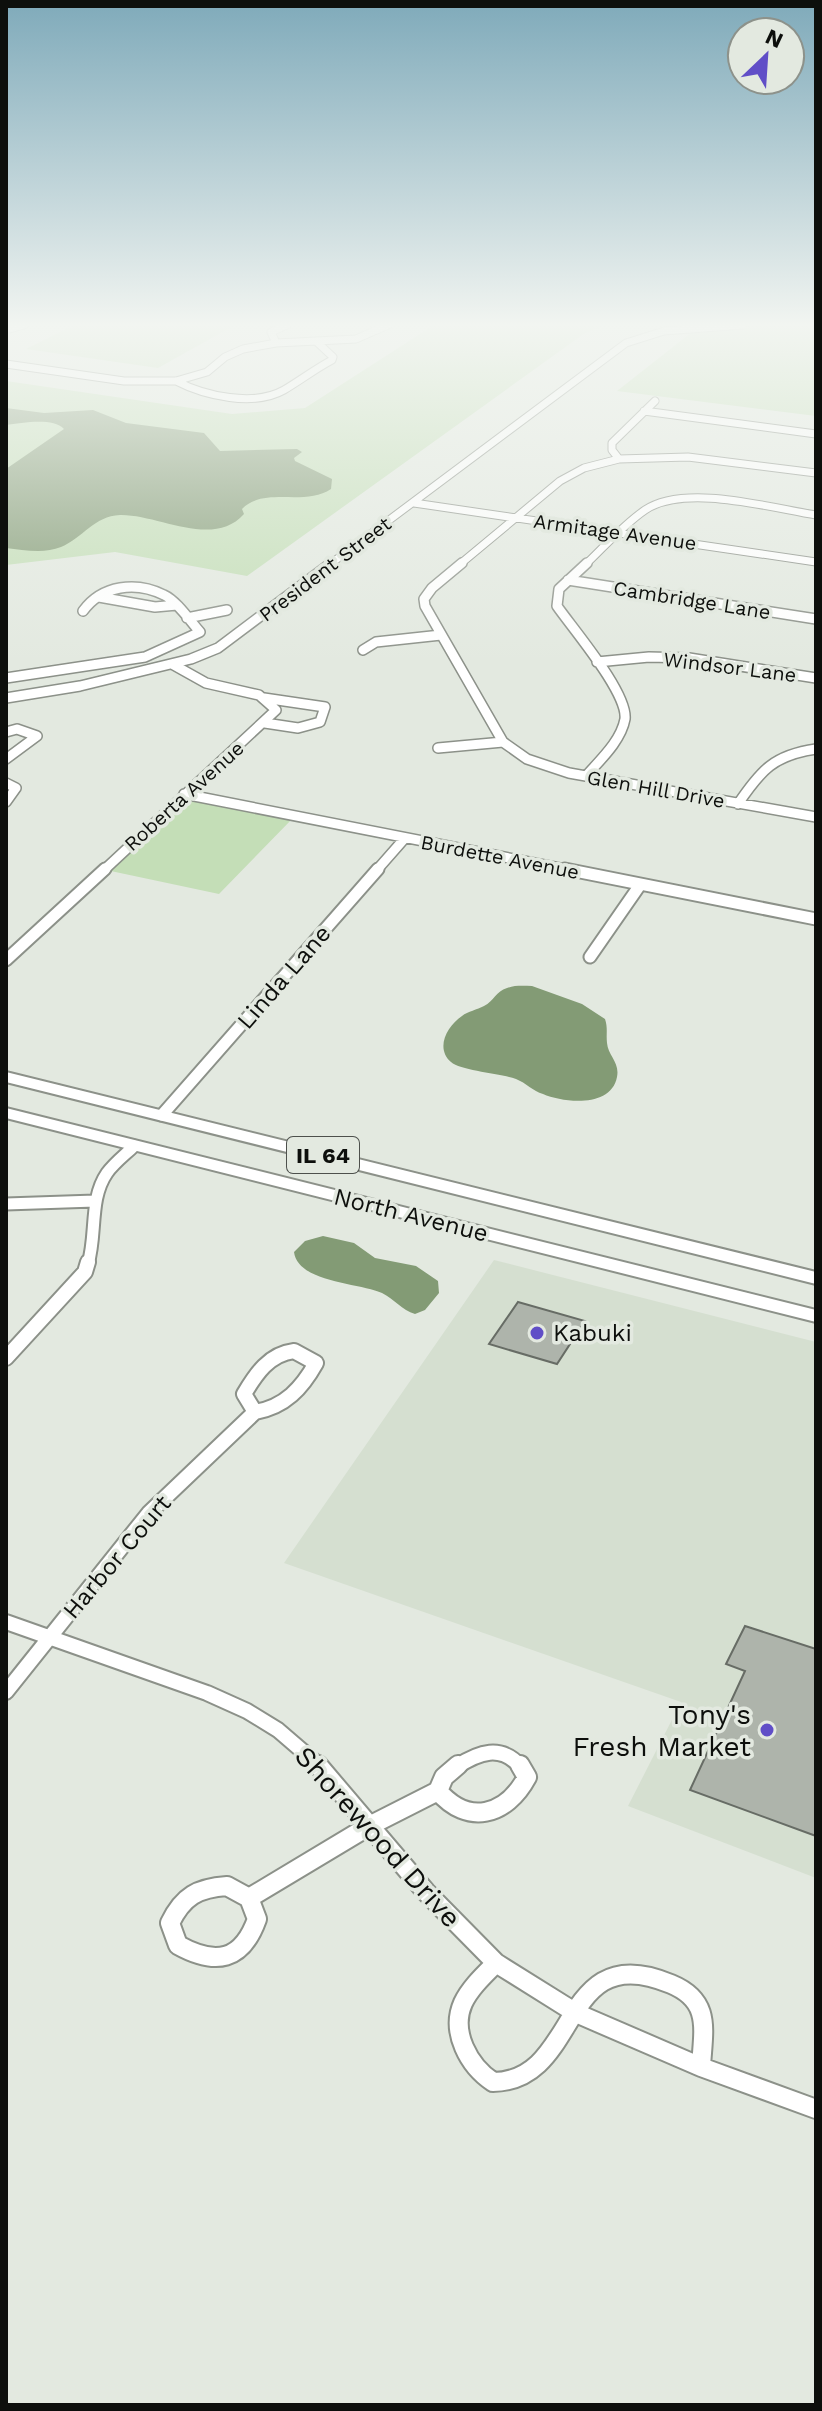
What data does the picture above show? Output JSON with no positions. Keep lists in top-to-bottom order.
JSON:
{
  "streets": {
    "main road": ["IL 64", "North Avenue"],
    "street": [
      "Armitage Avenue",
      "President Street",
      "Cambridge Lane",
      "Windsor Lane",
      "Glen Hill Drive",
      "Roberta Avenue",
      "Burdette Avenue",
      "Linda Lane",
      "Harbor Court",
      "Shorewood Drive"
    ]
  },
  "crossings": [
    ["Armitage Avenue", "President Street"],
    ["Roberta Avenue", "Burdette Avenue"],
    ["Burdette Avenue", "Linda Lane"],
    ["Linda Lane", "North Avenue"],
    ["Harbor Court", "Shorewood Drive"]
  ],
  "places": ["Kabuki", "Tony's Fresh Market"],
  "north": "top right"
}
